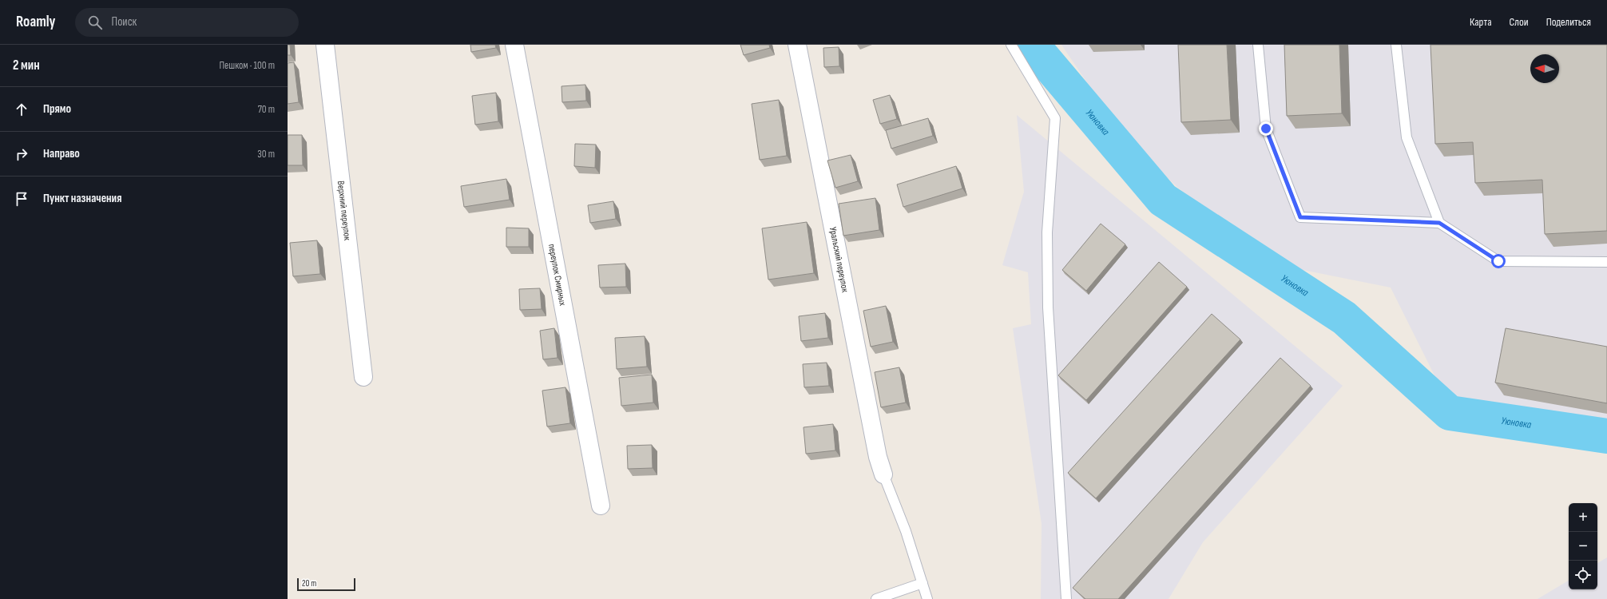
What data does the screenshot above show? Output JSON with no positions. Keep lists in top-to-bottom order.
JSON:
{
  "streets": {
    "street": ["Верхний переулок", "Уральский переулок", "переулок Смирных"]
  },
  "water": ["Уюновка"],
  "scale_bar": "20 m",
  "north": "left",
  "page": {
    "header": "Roamly",
    "search": "Поиск",
    "nav": ["Карта", "Слои", "Поделиться"],
    "heading": ["2 мин", "Пешком · 100 m"],
    "list": [
      ["Прямо", "70 m"],
      ["Направо", "30 m"],
      "Пункт назначения"
    ],
    "map_buttons": ["+", "−"],
    "scale": "20 m"
  }
}
